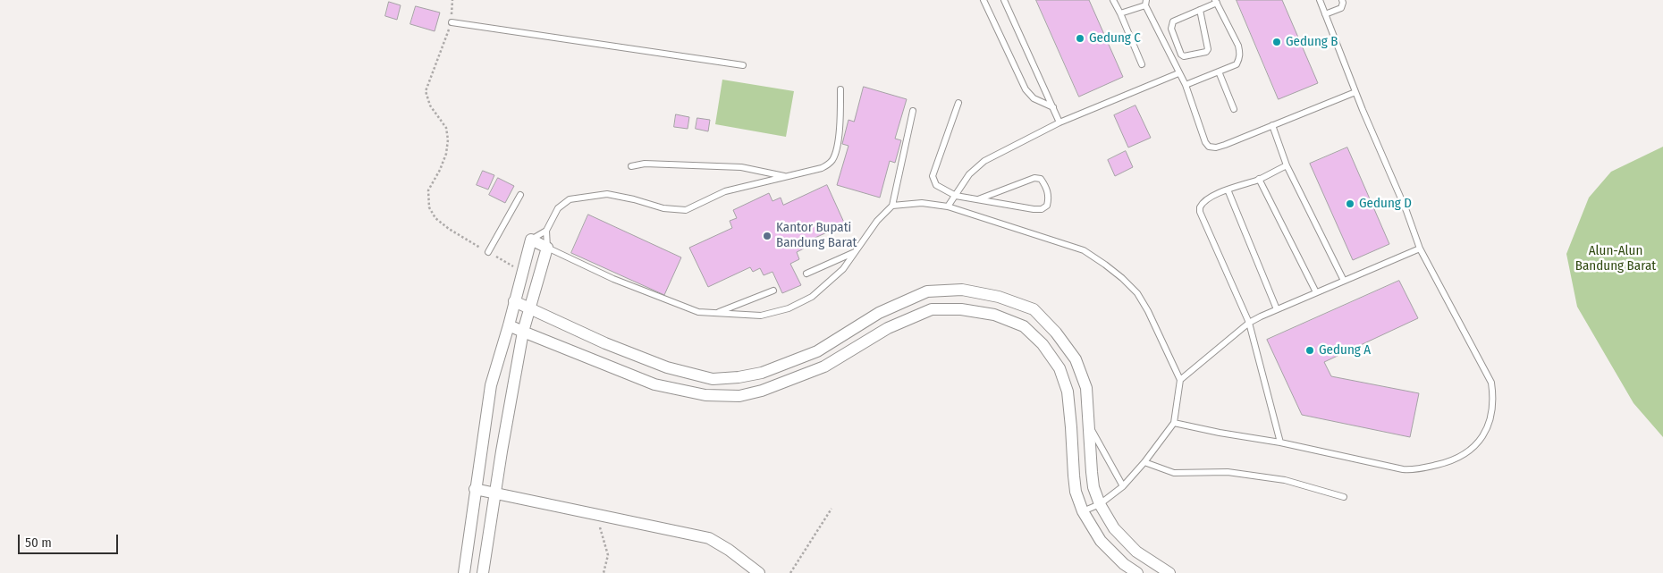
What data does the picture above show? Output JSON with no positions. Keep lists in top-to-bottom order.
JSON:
{
  "parks": ["Alun-Alun Bandung Barat"],
  "places": [
    "Gedung C",
    "Gedung B",
    "Gedung D",
    "Kantor Bupati Bandung Barat",
    "Gedung A"
  ],
  "scale_bar": "50 m"
}
